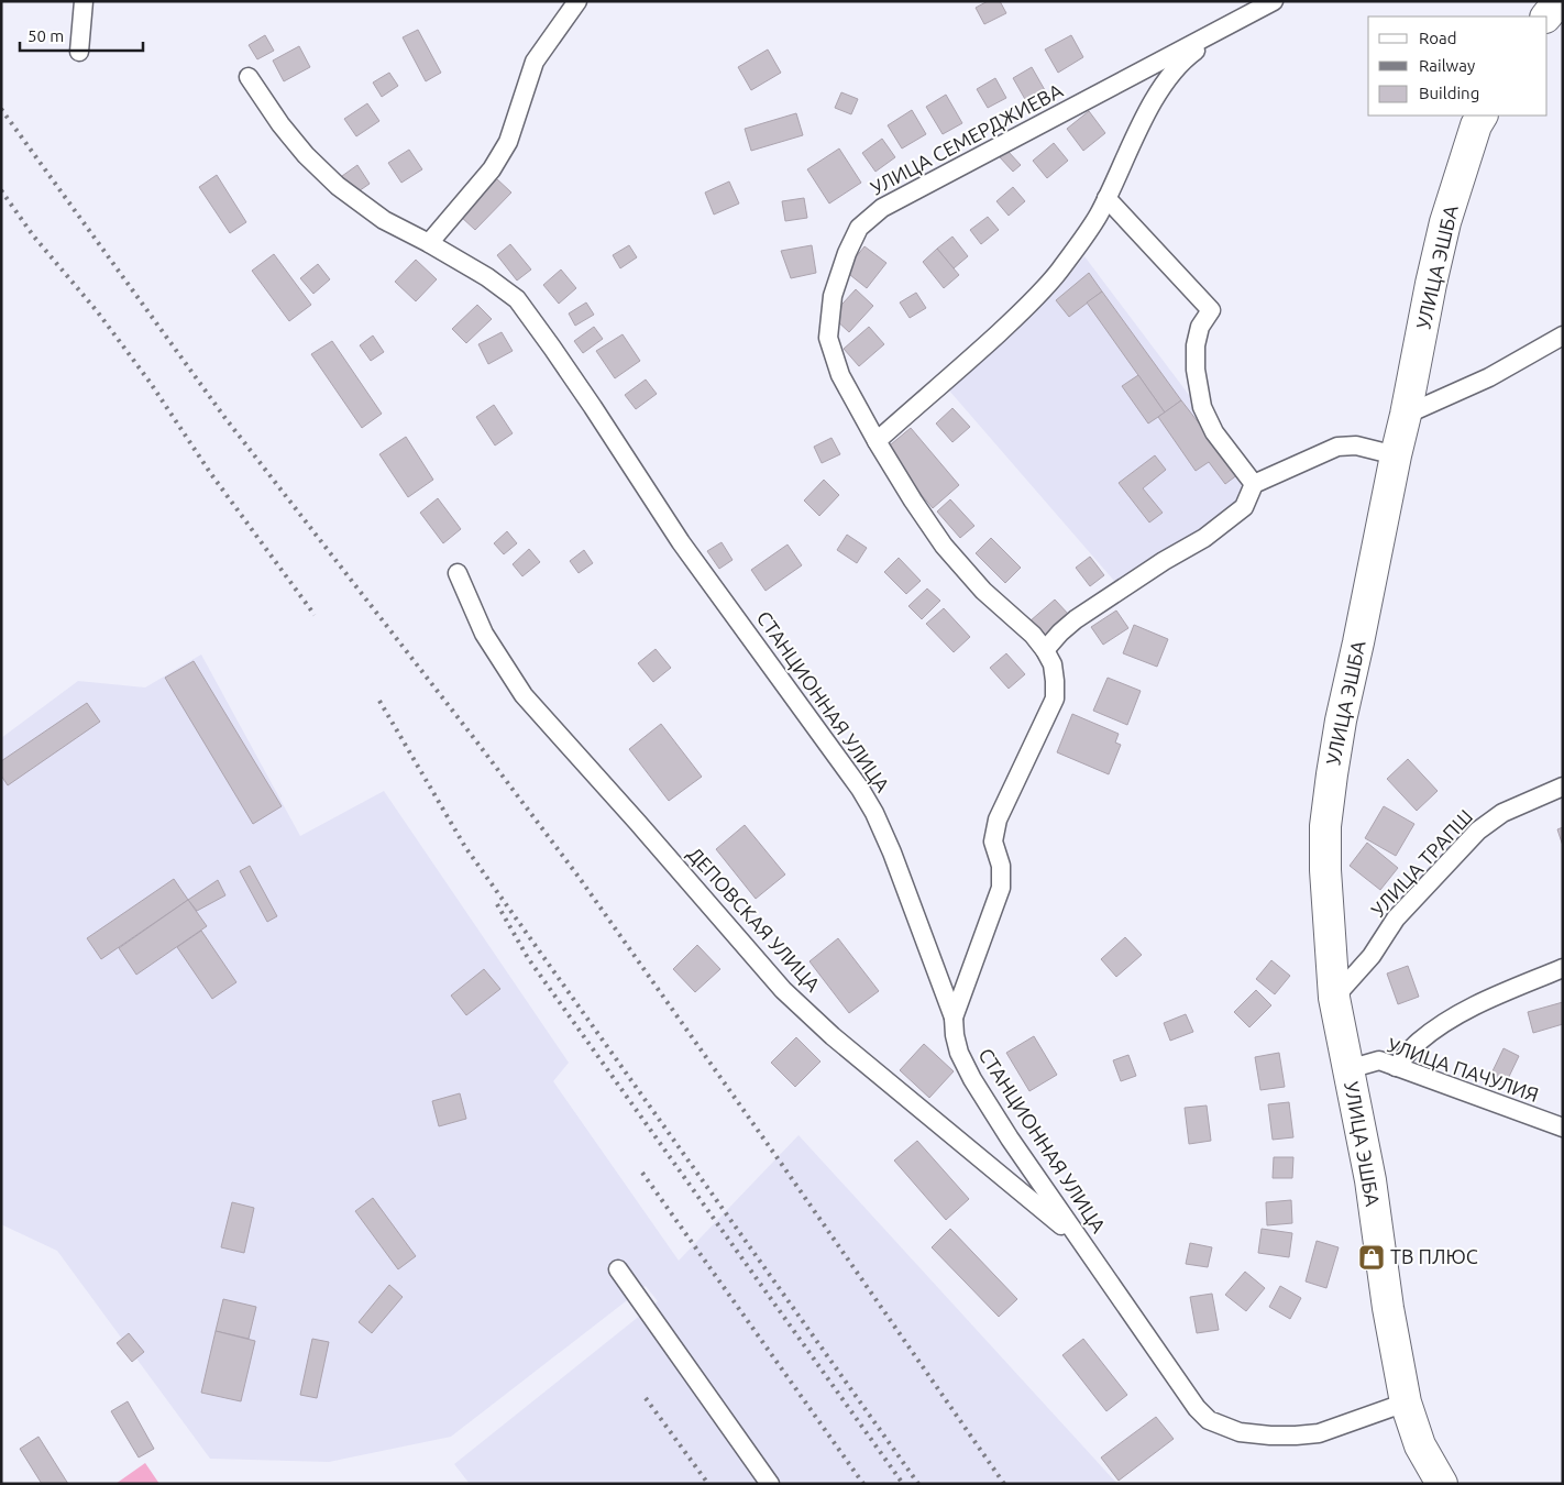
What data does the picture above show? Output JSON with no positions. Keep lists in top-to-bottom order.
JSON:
{
  "streets": {
    "highway": ["УЛИЦА ЭШБА"],
    "street": [
      "УЛИЦА СЕМЕРДЖИЕВА",
      "СТАНЦИОННАЯ УЛИЦА",
      "УЛИЦА ТРАПШ",
      "ДЕПОВСКАЯ УЛИЦА",
      "УЛИЦА ПАЧУЛИЯ"
    ]
  },
  "crossings": [
    ["УЛИЦА СЕМЕРДЖИЕВА", "СТАНЦИОННАЯ УЛИЦА"],
    ["УЛИЦА ЭШБА", "СТАНЦИОННАЯ УЛИЦА"],
    ["УЛИЦА ЭШБА", "УЛИЦА ТРАПШ"],
    ["УЛИЦА ЭШБА", "УЛИЦА ПАЧУЛИЯ"],
    ["СТАНЦИОННАЯ УЛИЦА", "ДЕПОВСКАЯ УЛИЦА"]
  ],
  "places": {
    "shop": ["ТВ ПЛЮС"]
  },
  "legend": ["Road", "Railway", "Building"],
  "scale_bar": "50 m"
}
